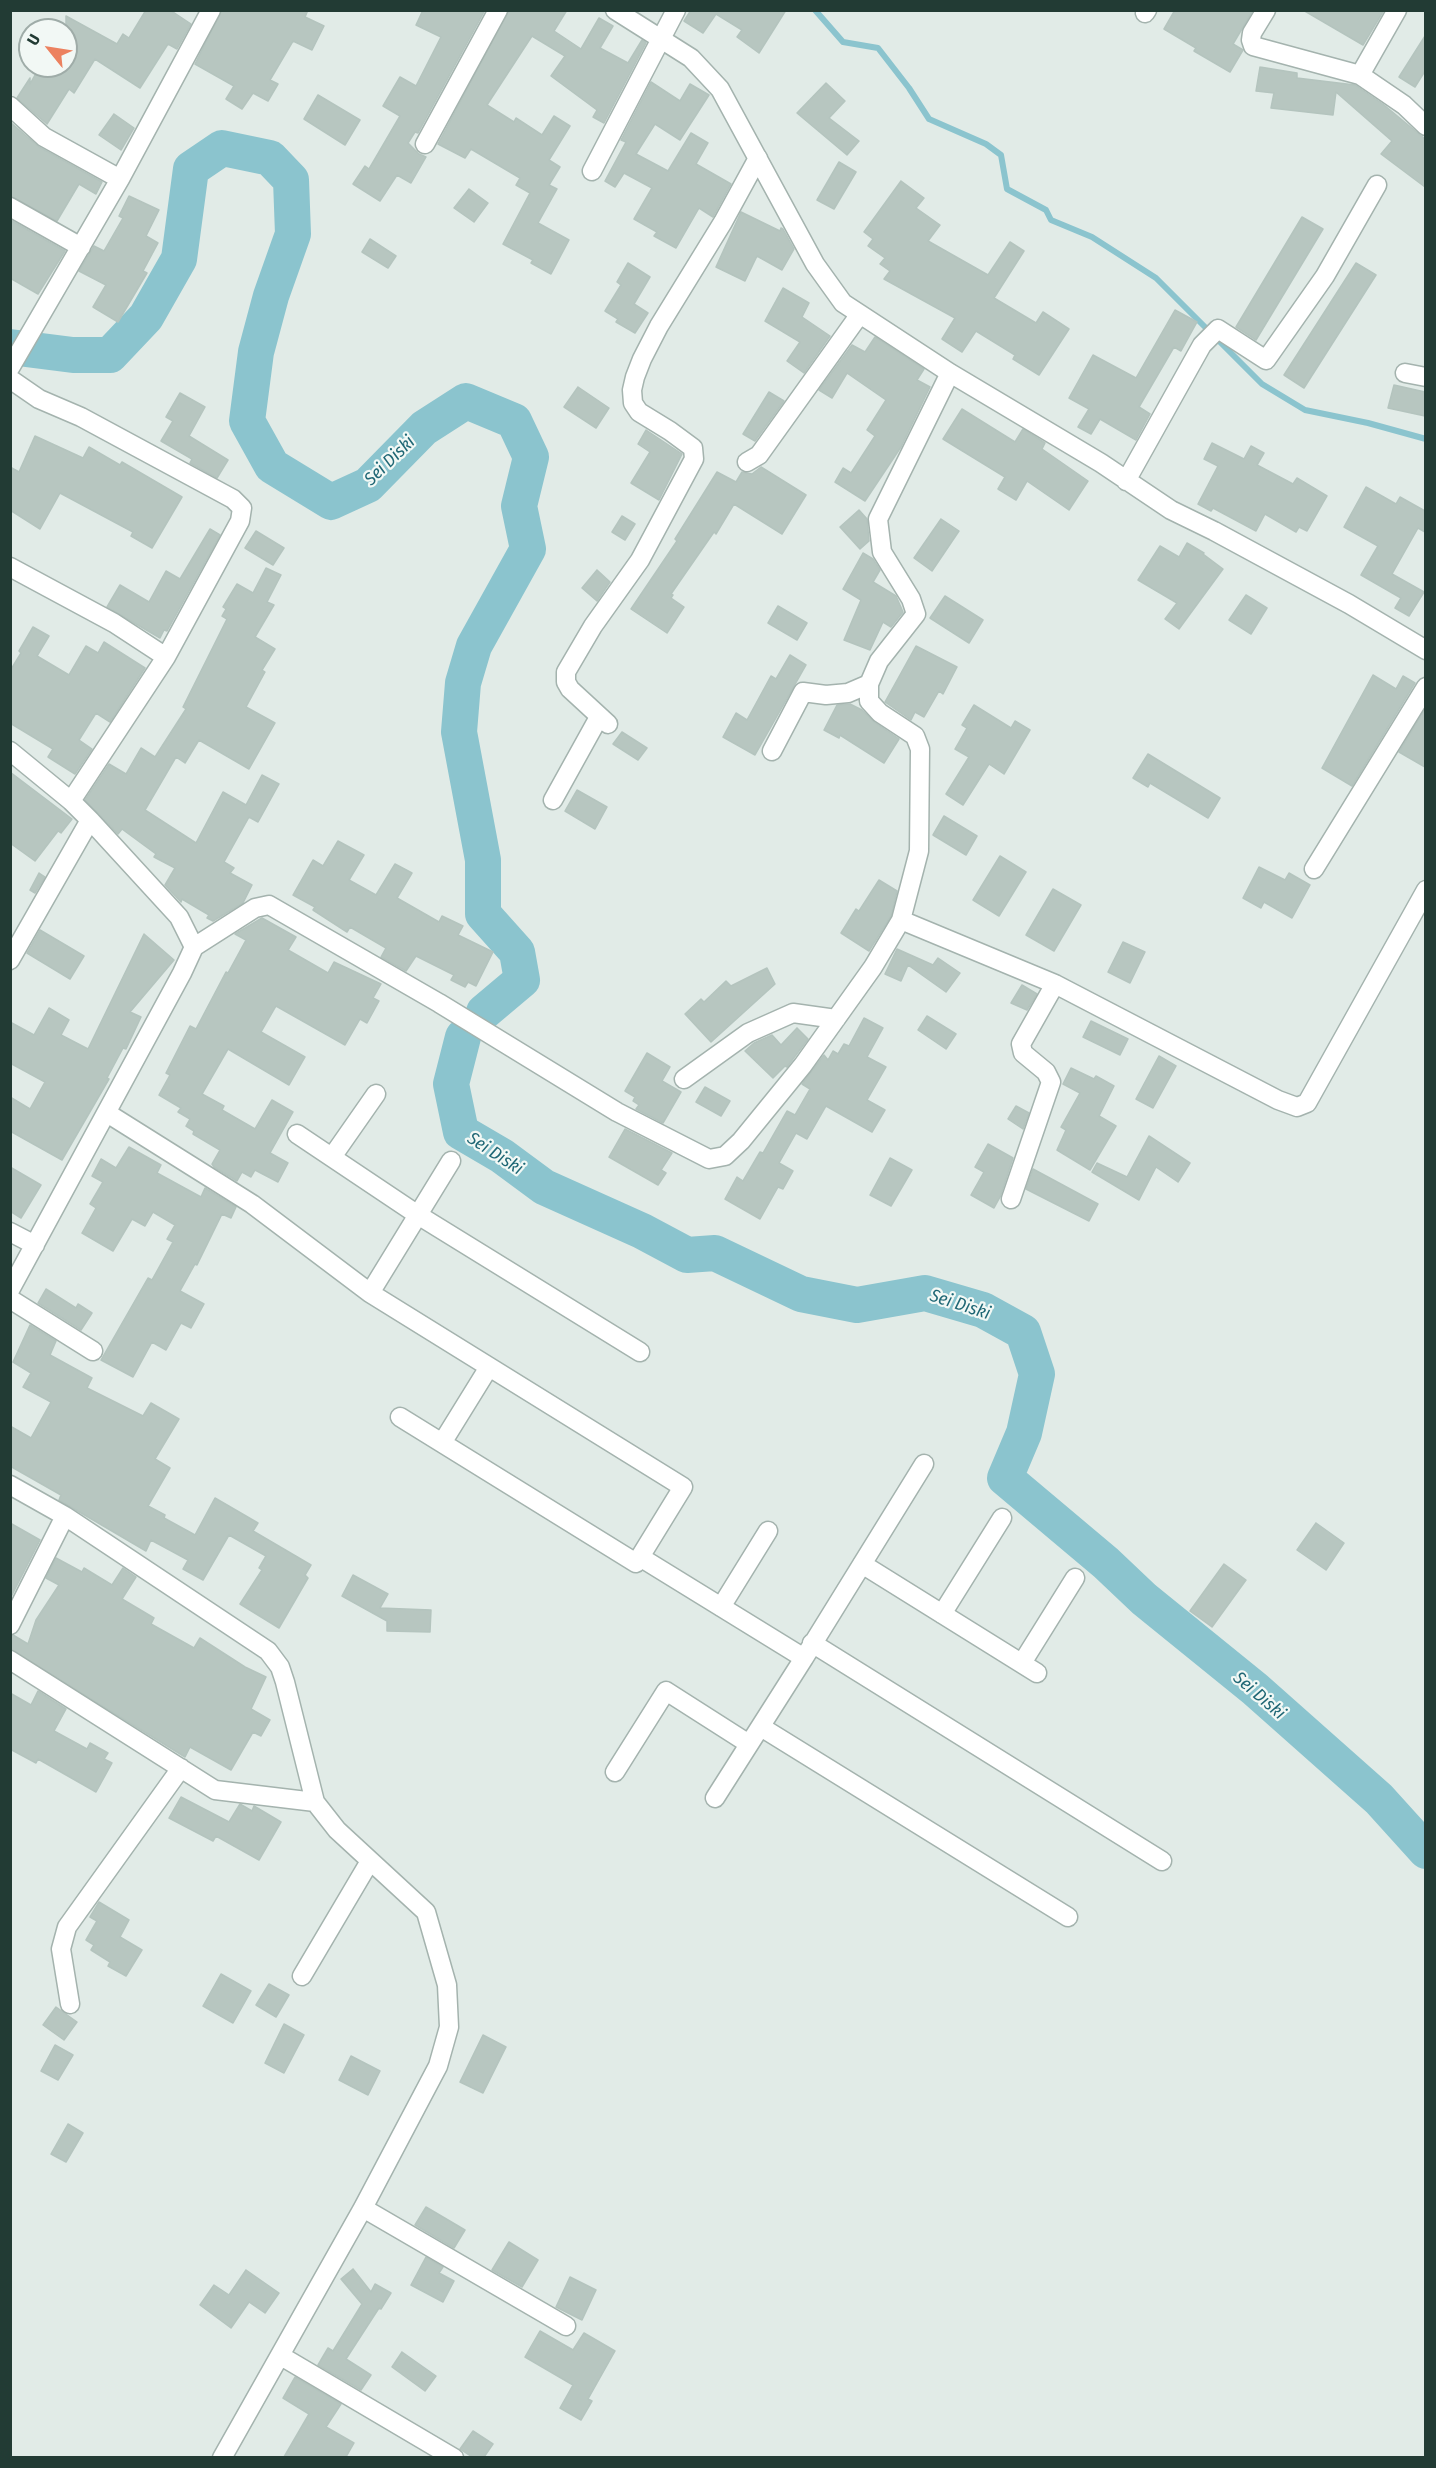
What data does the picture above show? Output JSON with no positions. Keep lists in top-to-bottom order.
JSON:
{
  "water": ["Sei Diski"],
  "north": "top left"
}
